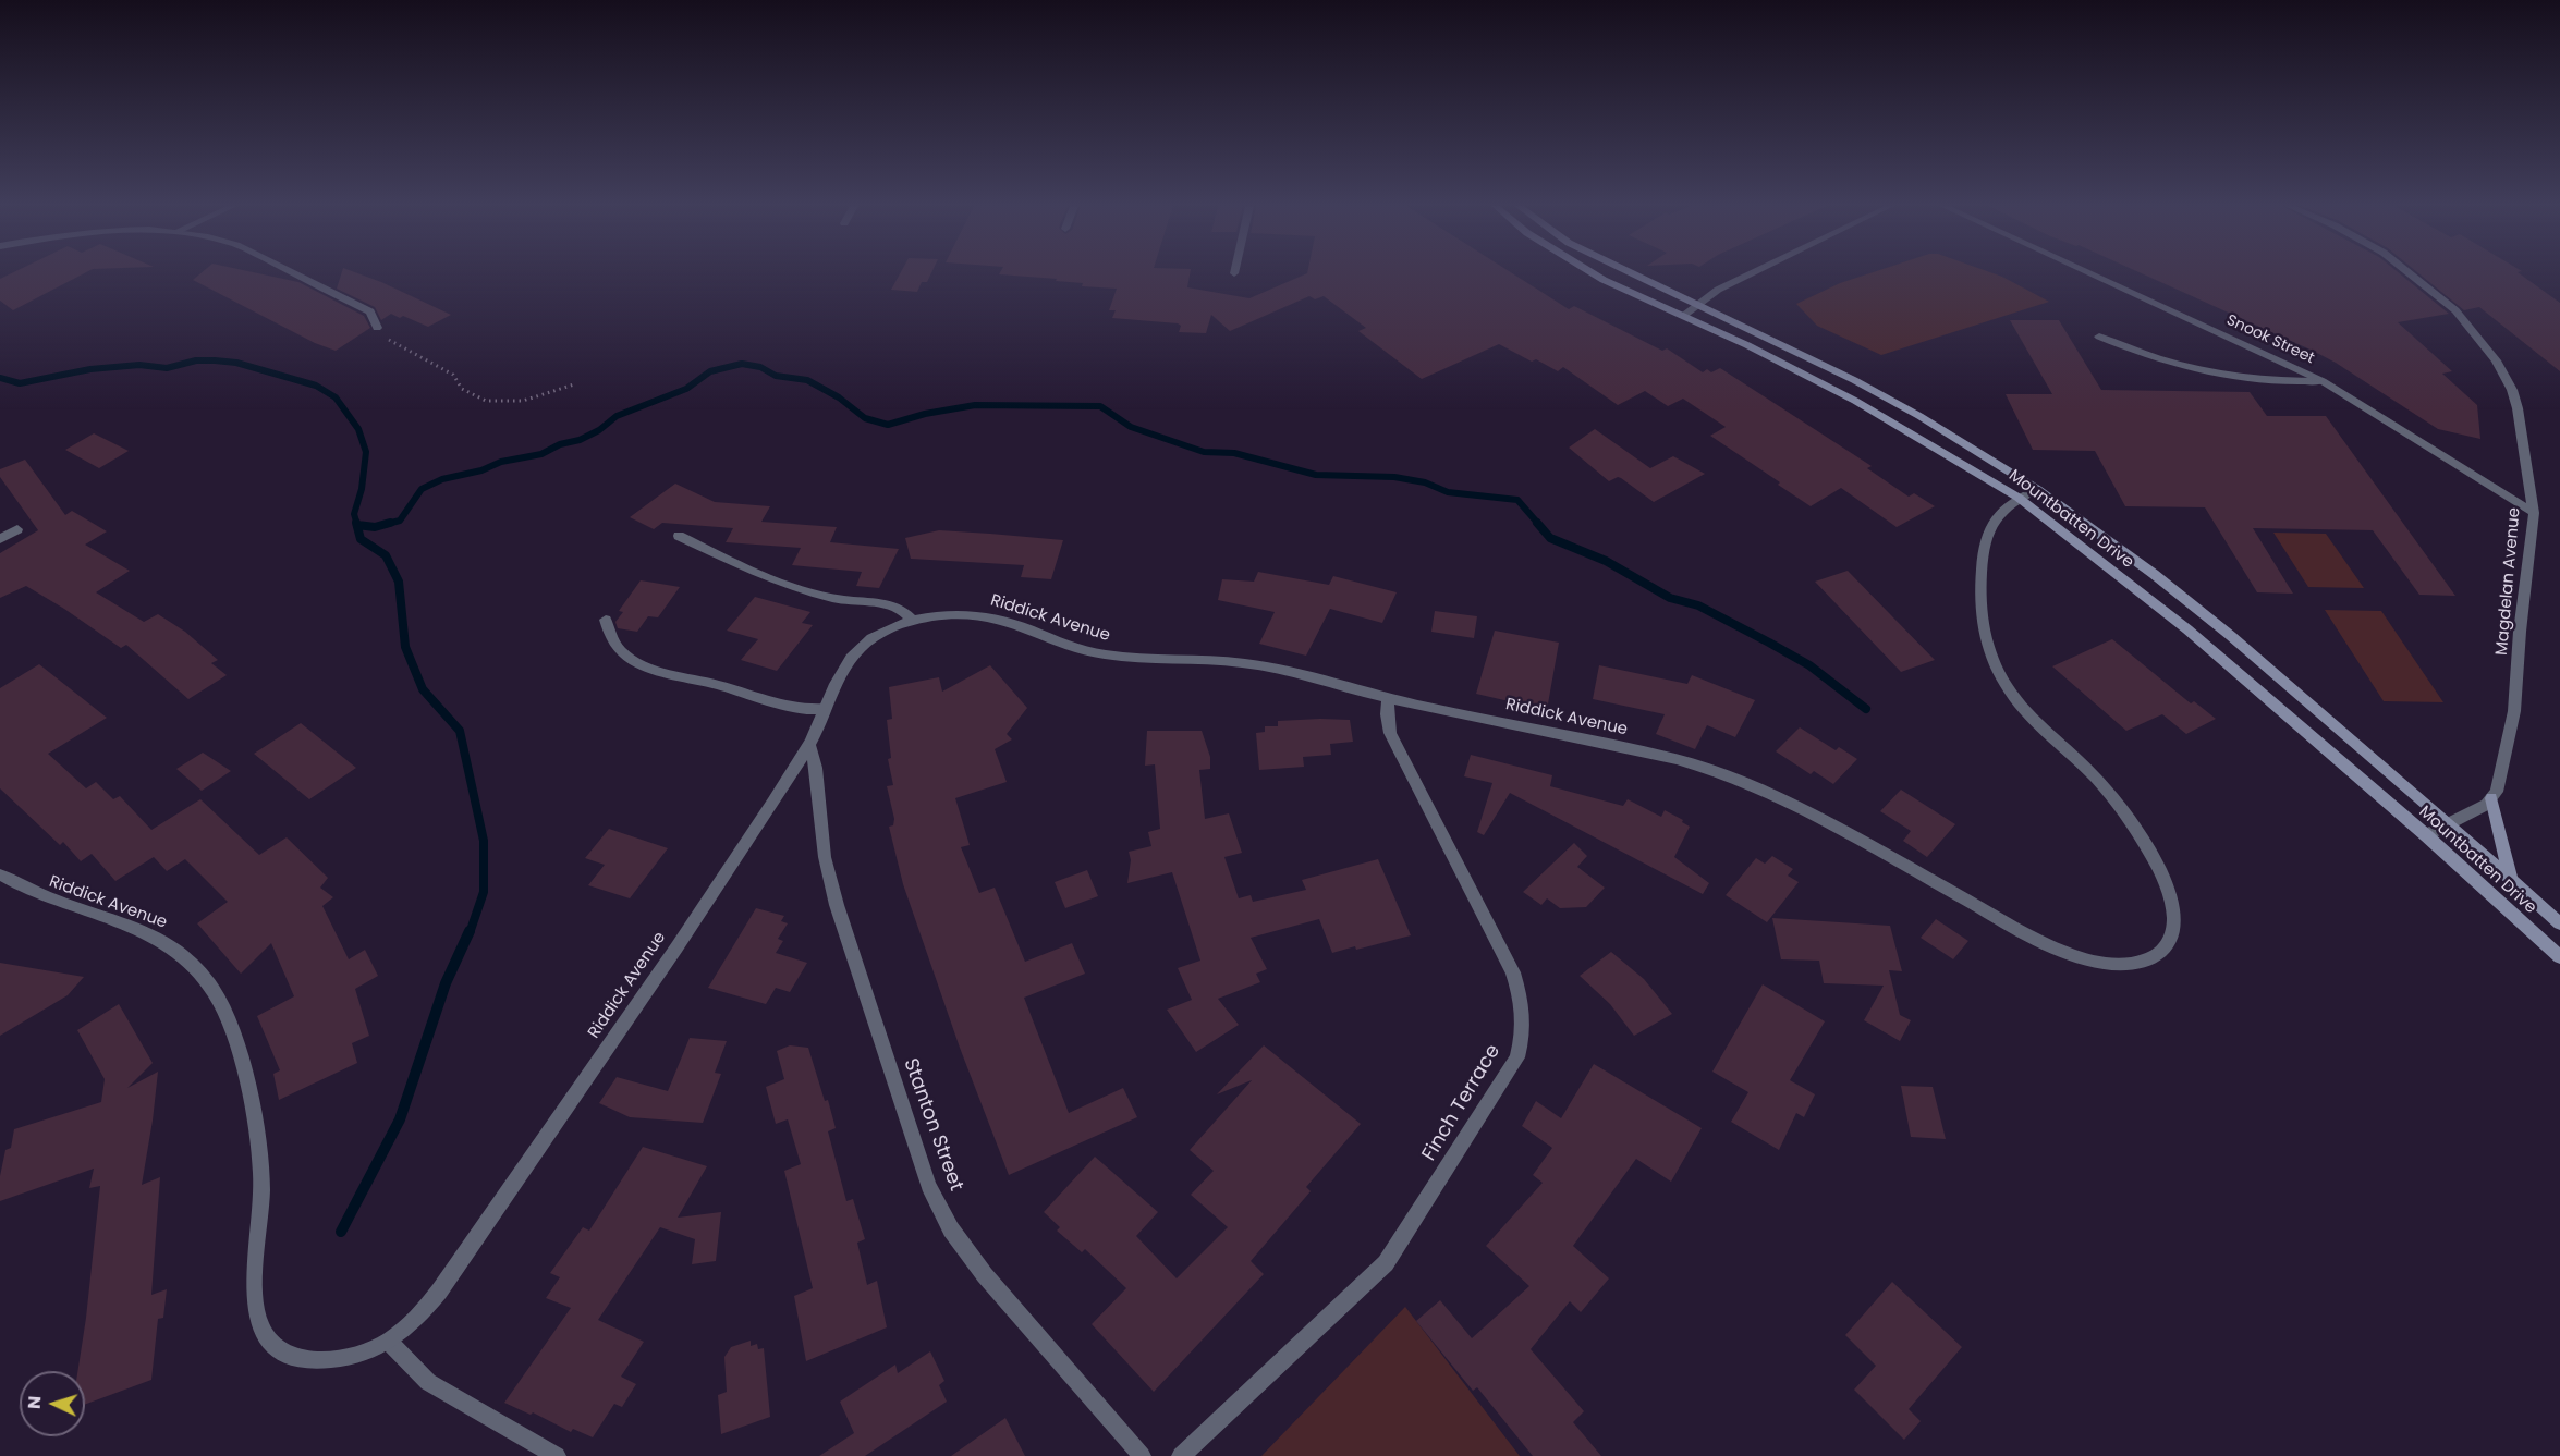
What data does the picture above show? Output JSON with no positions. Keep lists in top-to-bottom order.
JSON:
{
  "streets": {
    "main road": ["Mountbatten Drive"],
    "street": [
      "Snook Street",
      "Magdelan Avenue",
      "Riddick Avenue",
      "Finch Terrace",
      "Stanton Street"
    ]
  },
  "crossings": [
    ["Snook Street", "Magdelan Avenue"],
    ["Mountbatten Drive", "Riddick Avenue"],
    ["Riddick Avenue", "Finch Terrace"],
    ["Riddick Avenue", "Stanton Street"]
  ],
  "north": "left"
}
